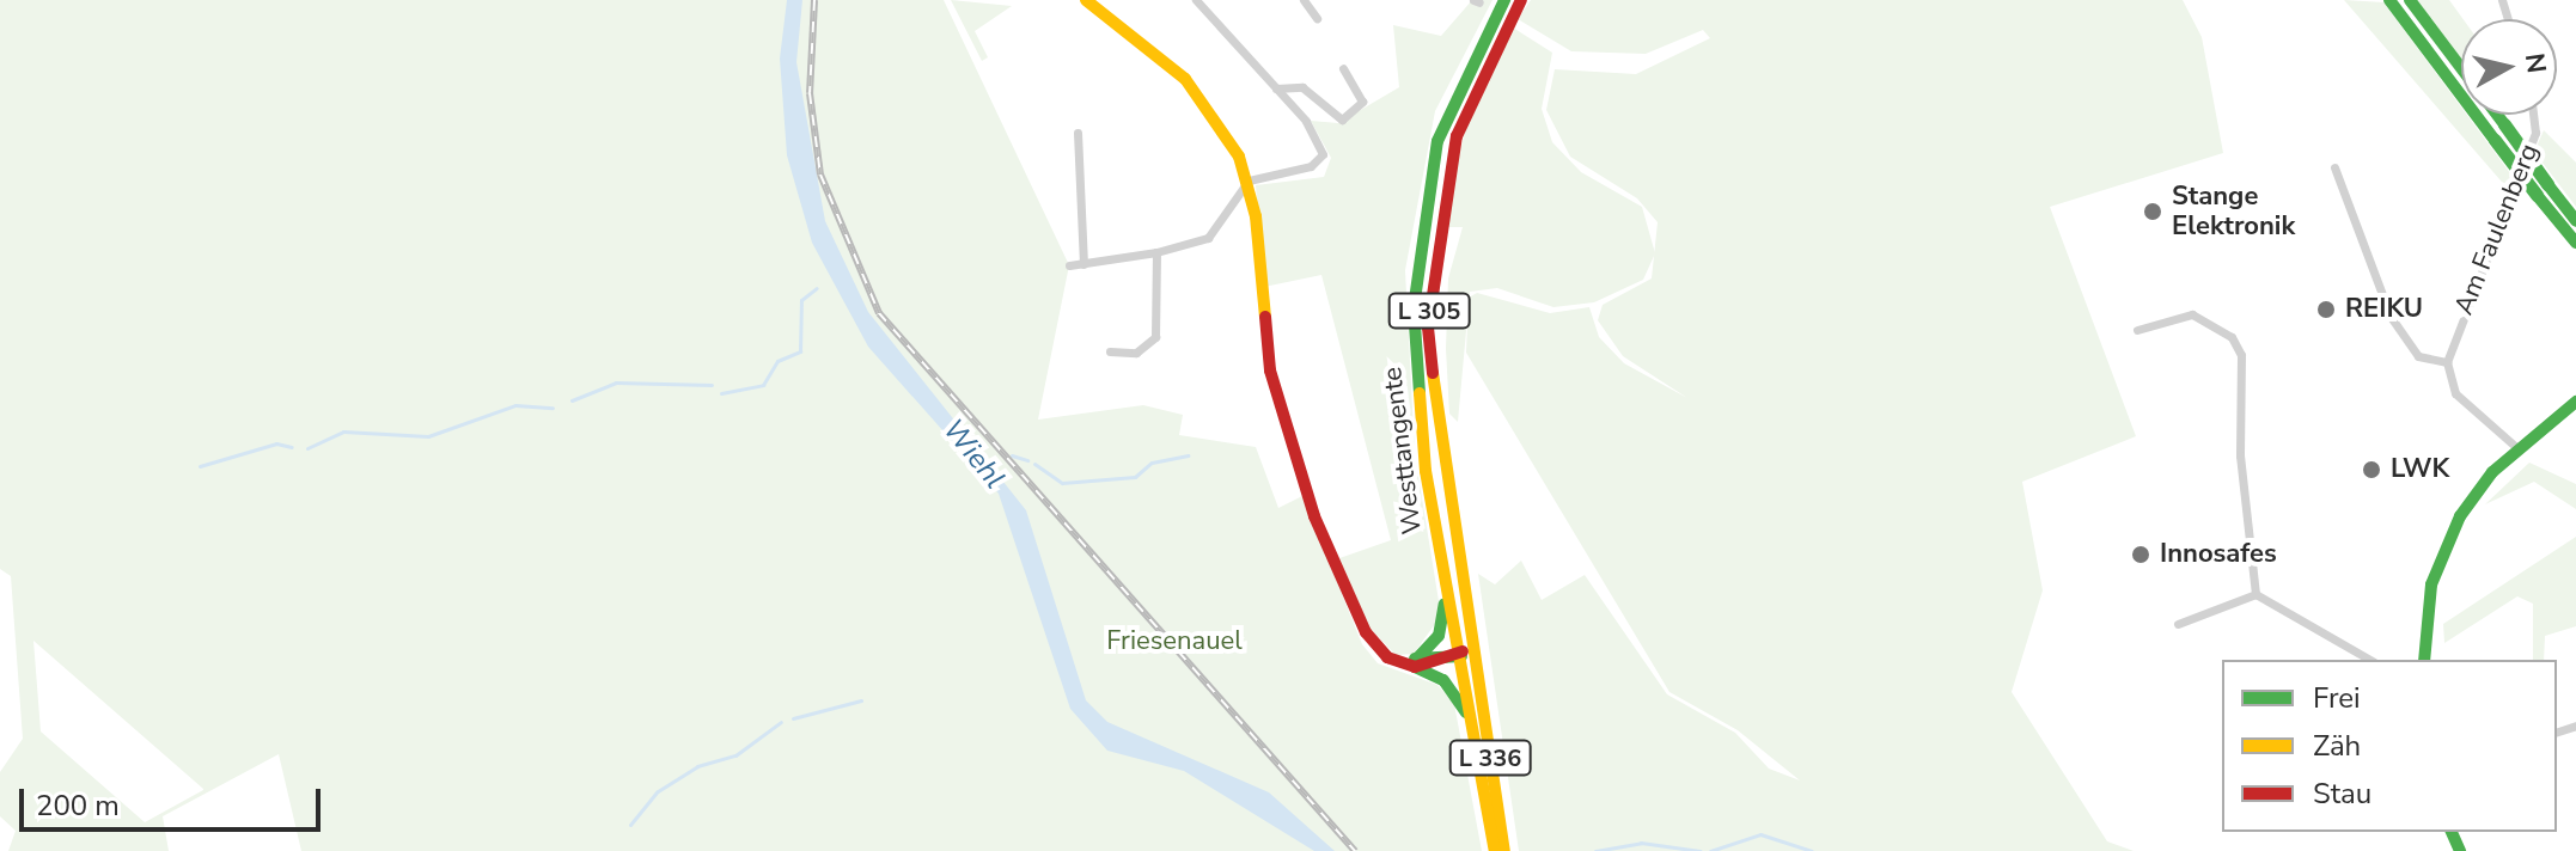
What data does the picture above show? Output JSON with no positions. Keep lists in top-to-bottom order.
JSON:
{
  "streets": {
    "main road": ["L 305", "Westtangente", "L 336"],
    "street": ["Am Faulenberg"]
  },
  "crossings": [
    ["L 305", "Westtangente"],
    ["L 305", "L 336"],
    ["Westtangente", "L 336"]
  ],
  "water": ["Wiehl"],
  "parks": ["Friesenauel"],
  "places": [
    "Stange Elektronik",
    "REIKU",
    "LWK",
    "Innosafes"
  ],
  "legend": ["Frei", "Zäh", "Stau"],
  "scale_bar": "200 m",
  "north": "right"
}
